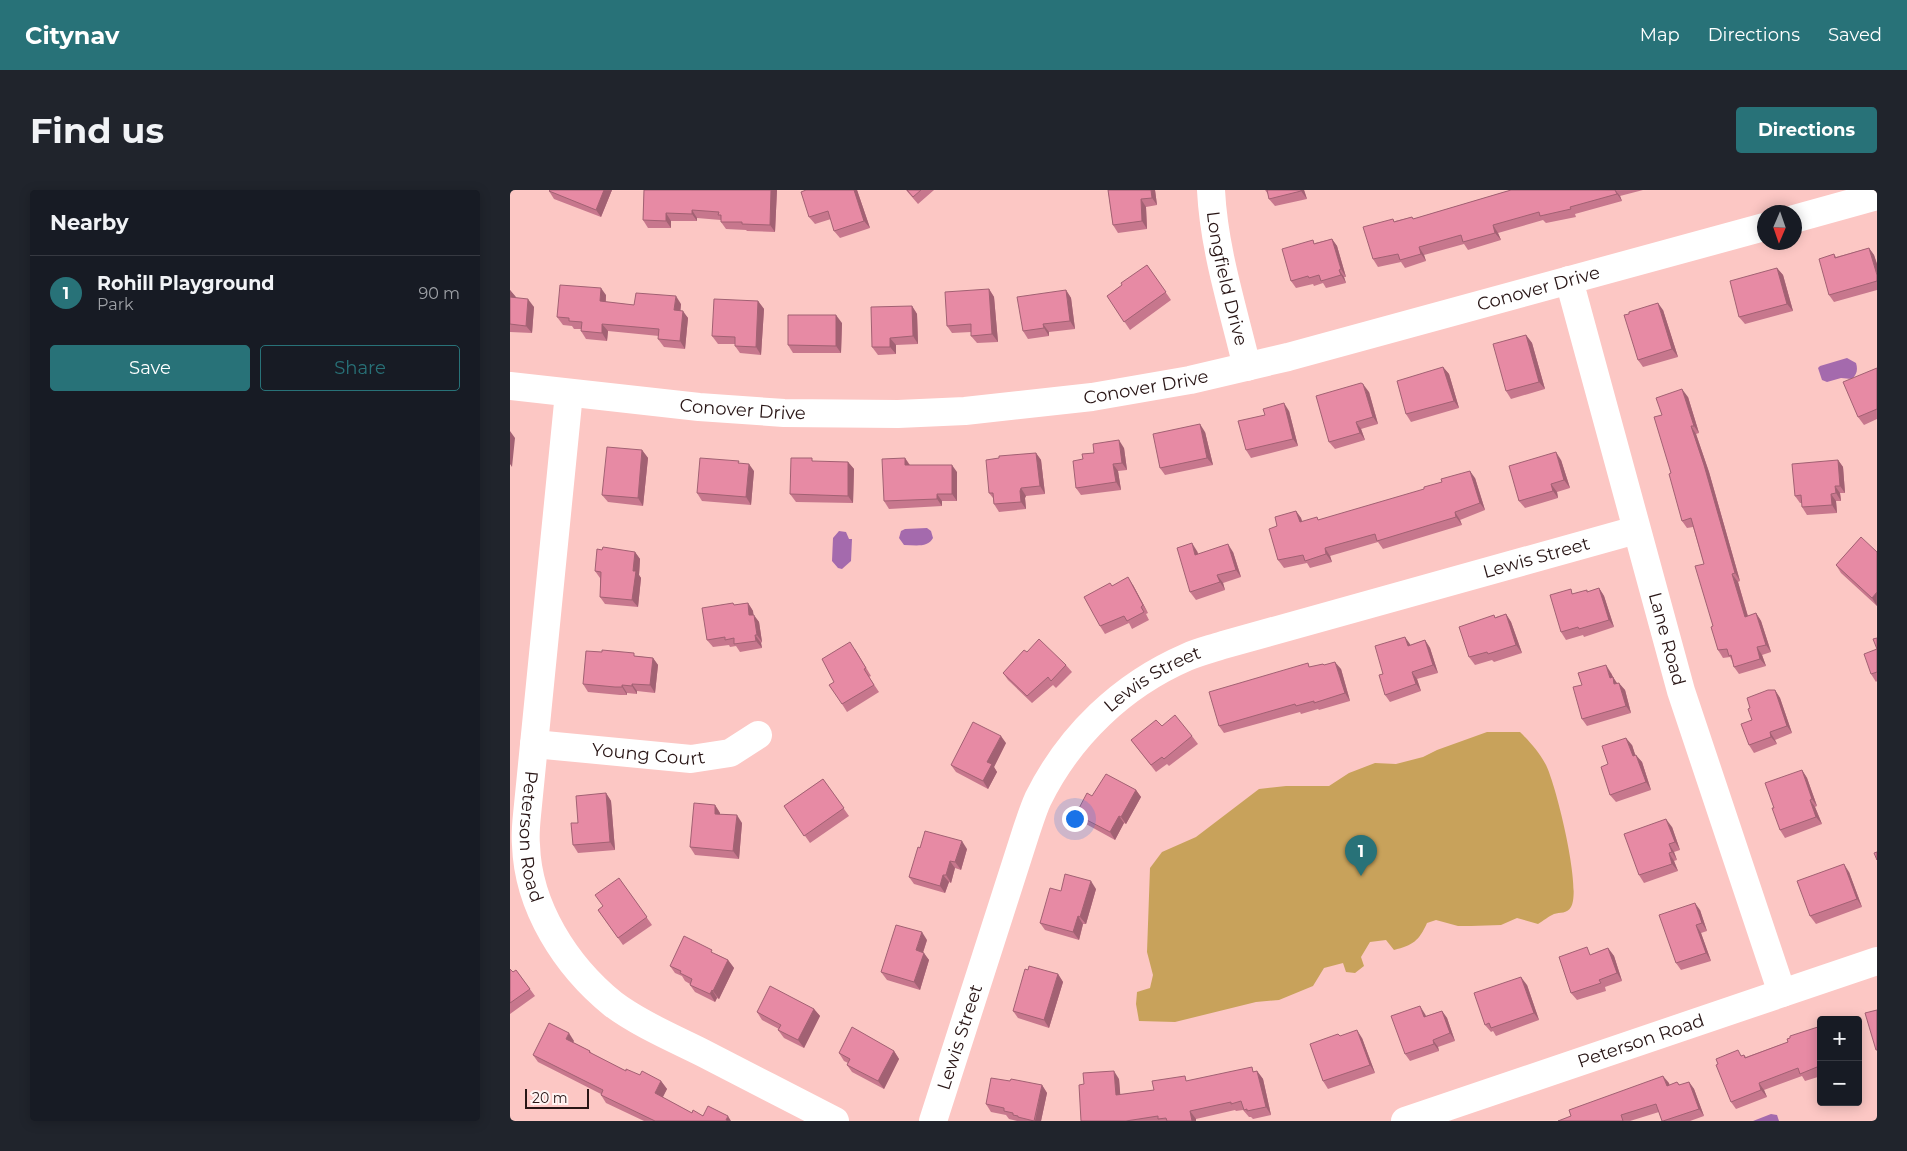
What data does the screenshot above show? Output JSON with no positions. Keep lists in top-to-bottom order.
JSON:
{
  "streets": {
    "street": [
      "Longfield Drive",
      "Conover Drive",
      "Lewis Street",
      "Lane Road",
      "Young Court",
      "Peterson Road"
    ]
  },
  "crossings": [
    ["Longfield Drive", "Conover Drive"],
    ["Conover Drive", "Lane Road"],
    ["Conover Drive", "Peterson Road"],
    ["Lewis Street", "Lane Road"],
    ["Lane Road", "Peterson Road"],
    ["Young Court", "Peterson Road"]
  ],
  "scale_bar": "20 m",
  "north": "bottom",
  "page": {
    "header": "Citynav",
    "nav": ["Map", "Directions", "Saved"],
    "buttons": [
      "Directions",
      ["Save", "Share"]
    ],
    "title": "Find us",
    "heading": "Nearby",
    "list": [
      {
        "mark": "1",
        "name": "Rohill Playground",
        "note": "Park",
        "value": "90 m"
      }
    ],
    "pins": "1",
    "map_buttons": ["+", "−"],
    "scale": "20 m"
  }
}
